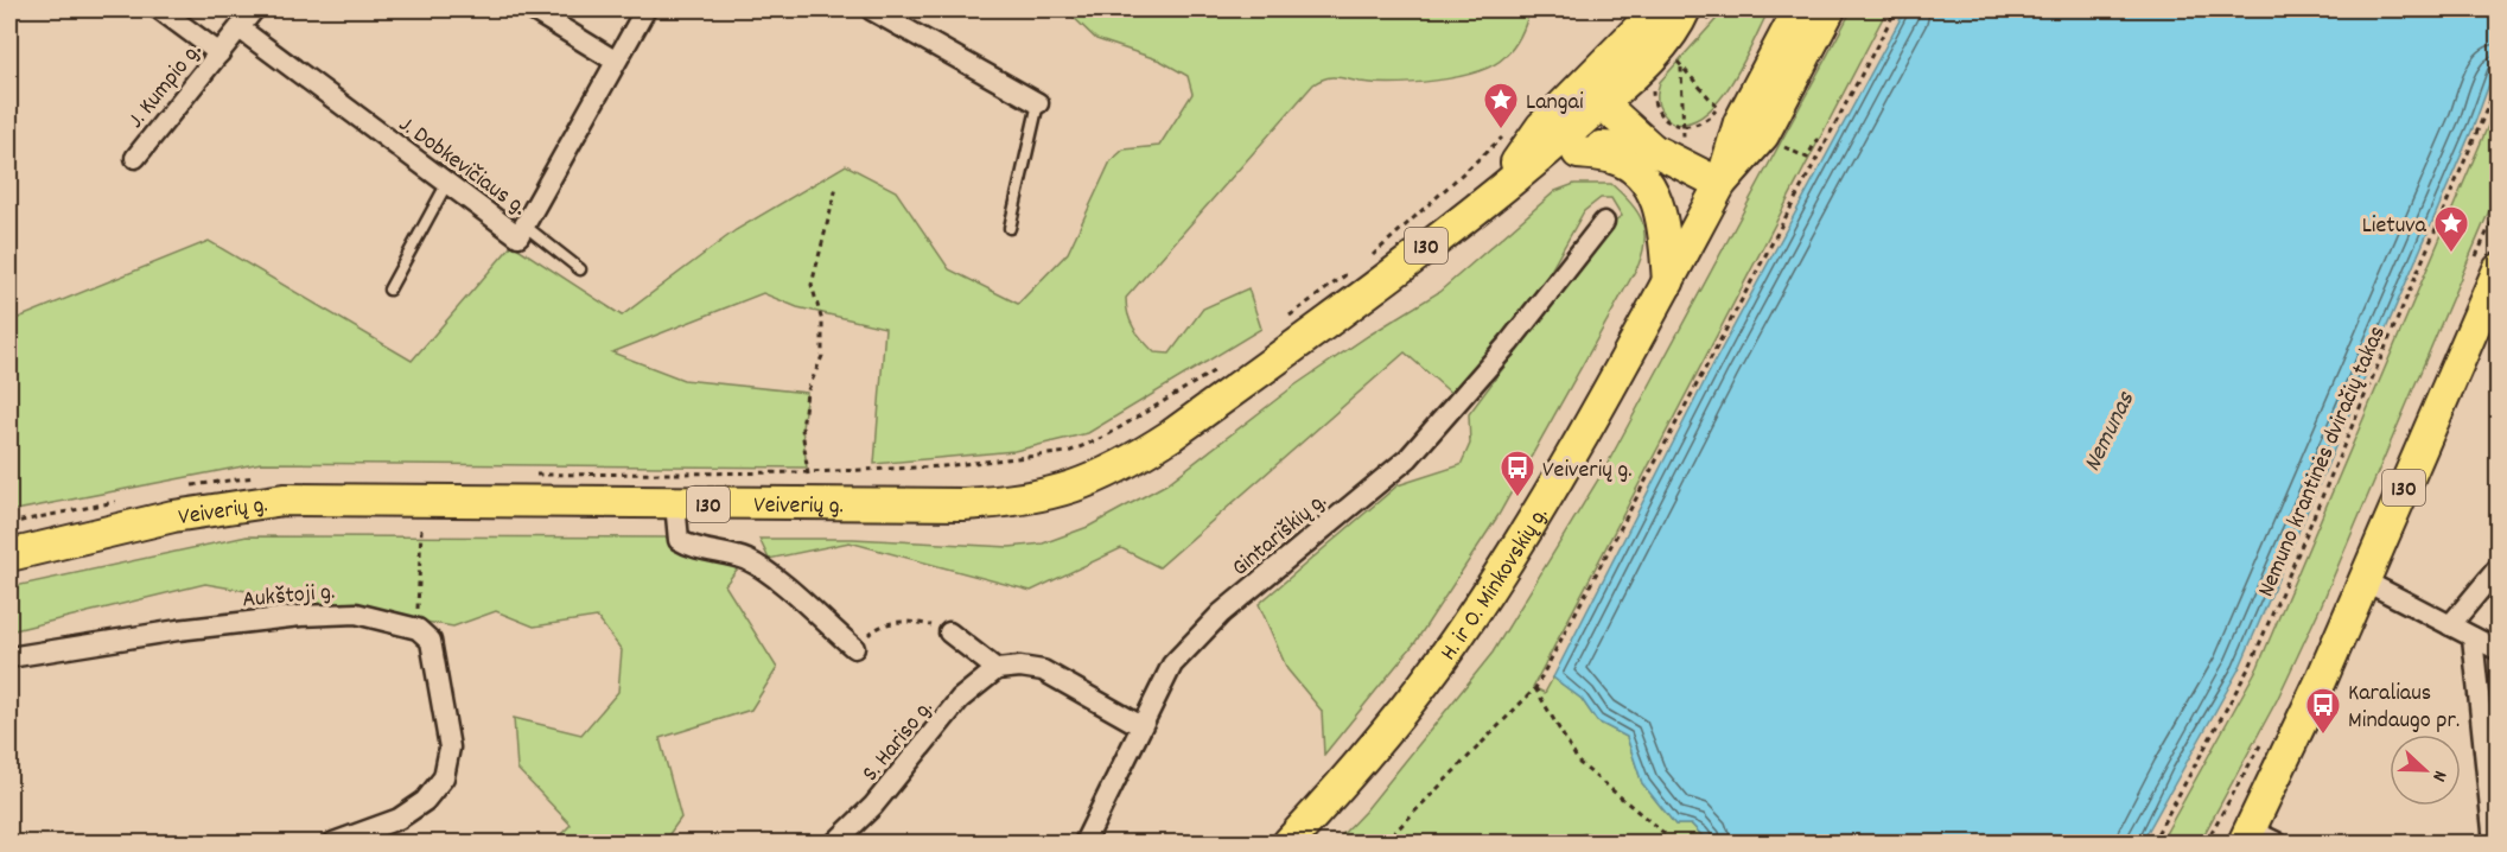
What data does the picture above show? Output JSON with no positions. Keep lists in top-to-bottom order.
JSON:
{
  "streets": {
    "main road": ["130", "Veiverių g.", "H. ir O. Minkovskių g."],
    "street": [
      "J. Kumpio g.",
      "J. Dobkevičiaus g.",
      "Gintariškių g.",
      "Aukštoji g.",
      "S. Hariso g."
    ],
    "path": ["Nemuno krantinės dviračių takas"]
  },
  "crossings": [
    ["J. Kumpio g.", "J. Dobkevičiaus g."]
  ],
  "water": ["Nemunas"],
  "places": {
    "place": ["Langai", "Lietuva"],
    "bus stop": ["Veiverių g.", "Karaliaus Mindaugo pr."]
  },
  "north": "right"
}
